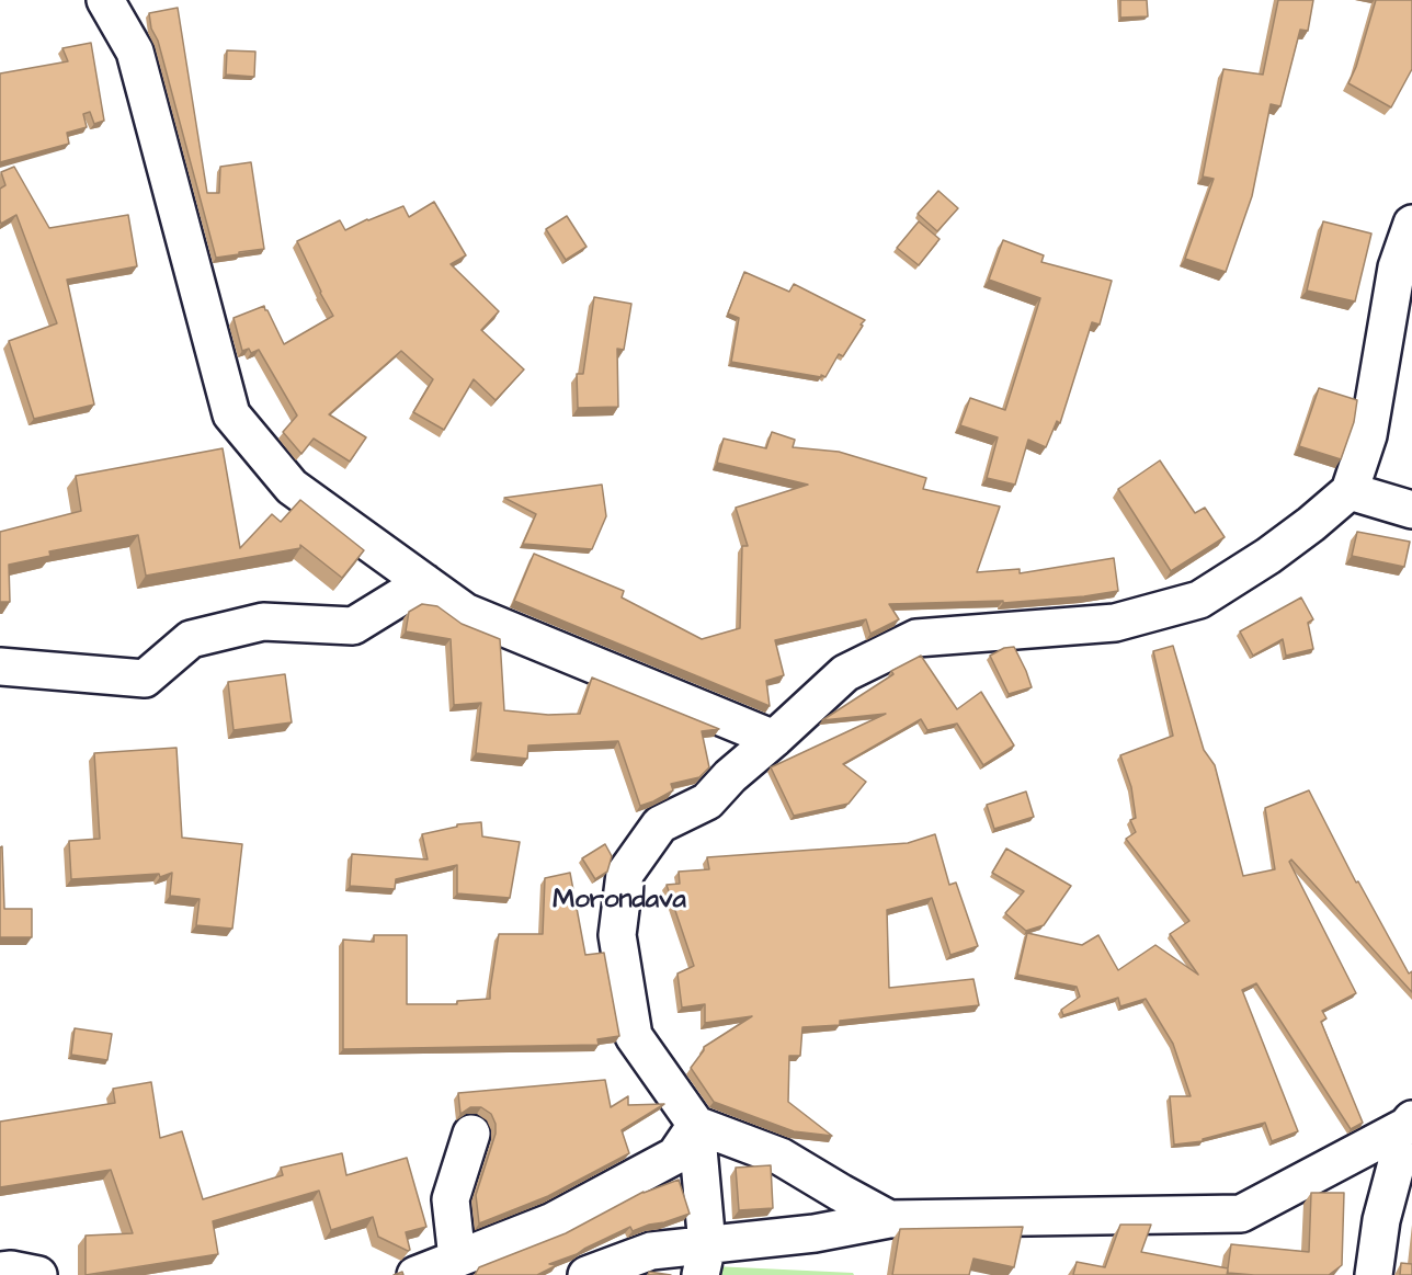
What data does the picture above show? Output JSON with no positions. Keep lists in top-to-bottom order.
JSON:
{
  "districts": ["Morondava"]
}
